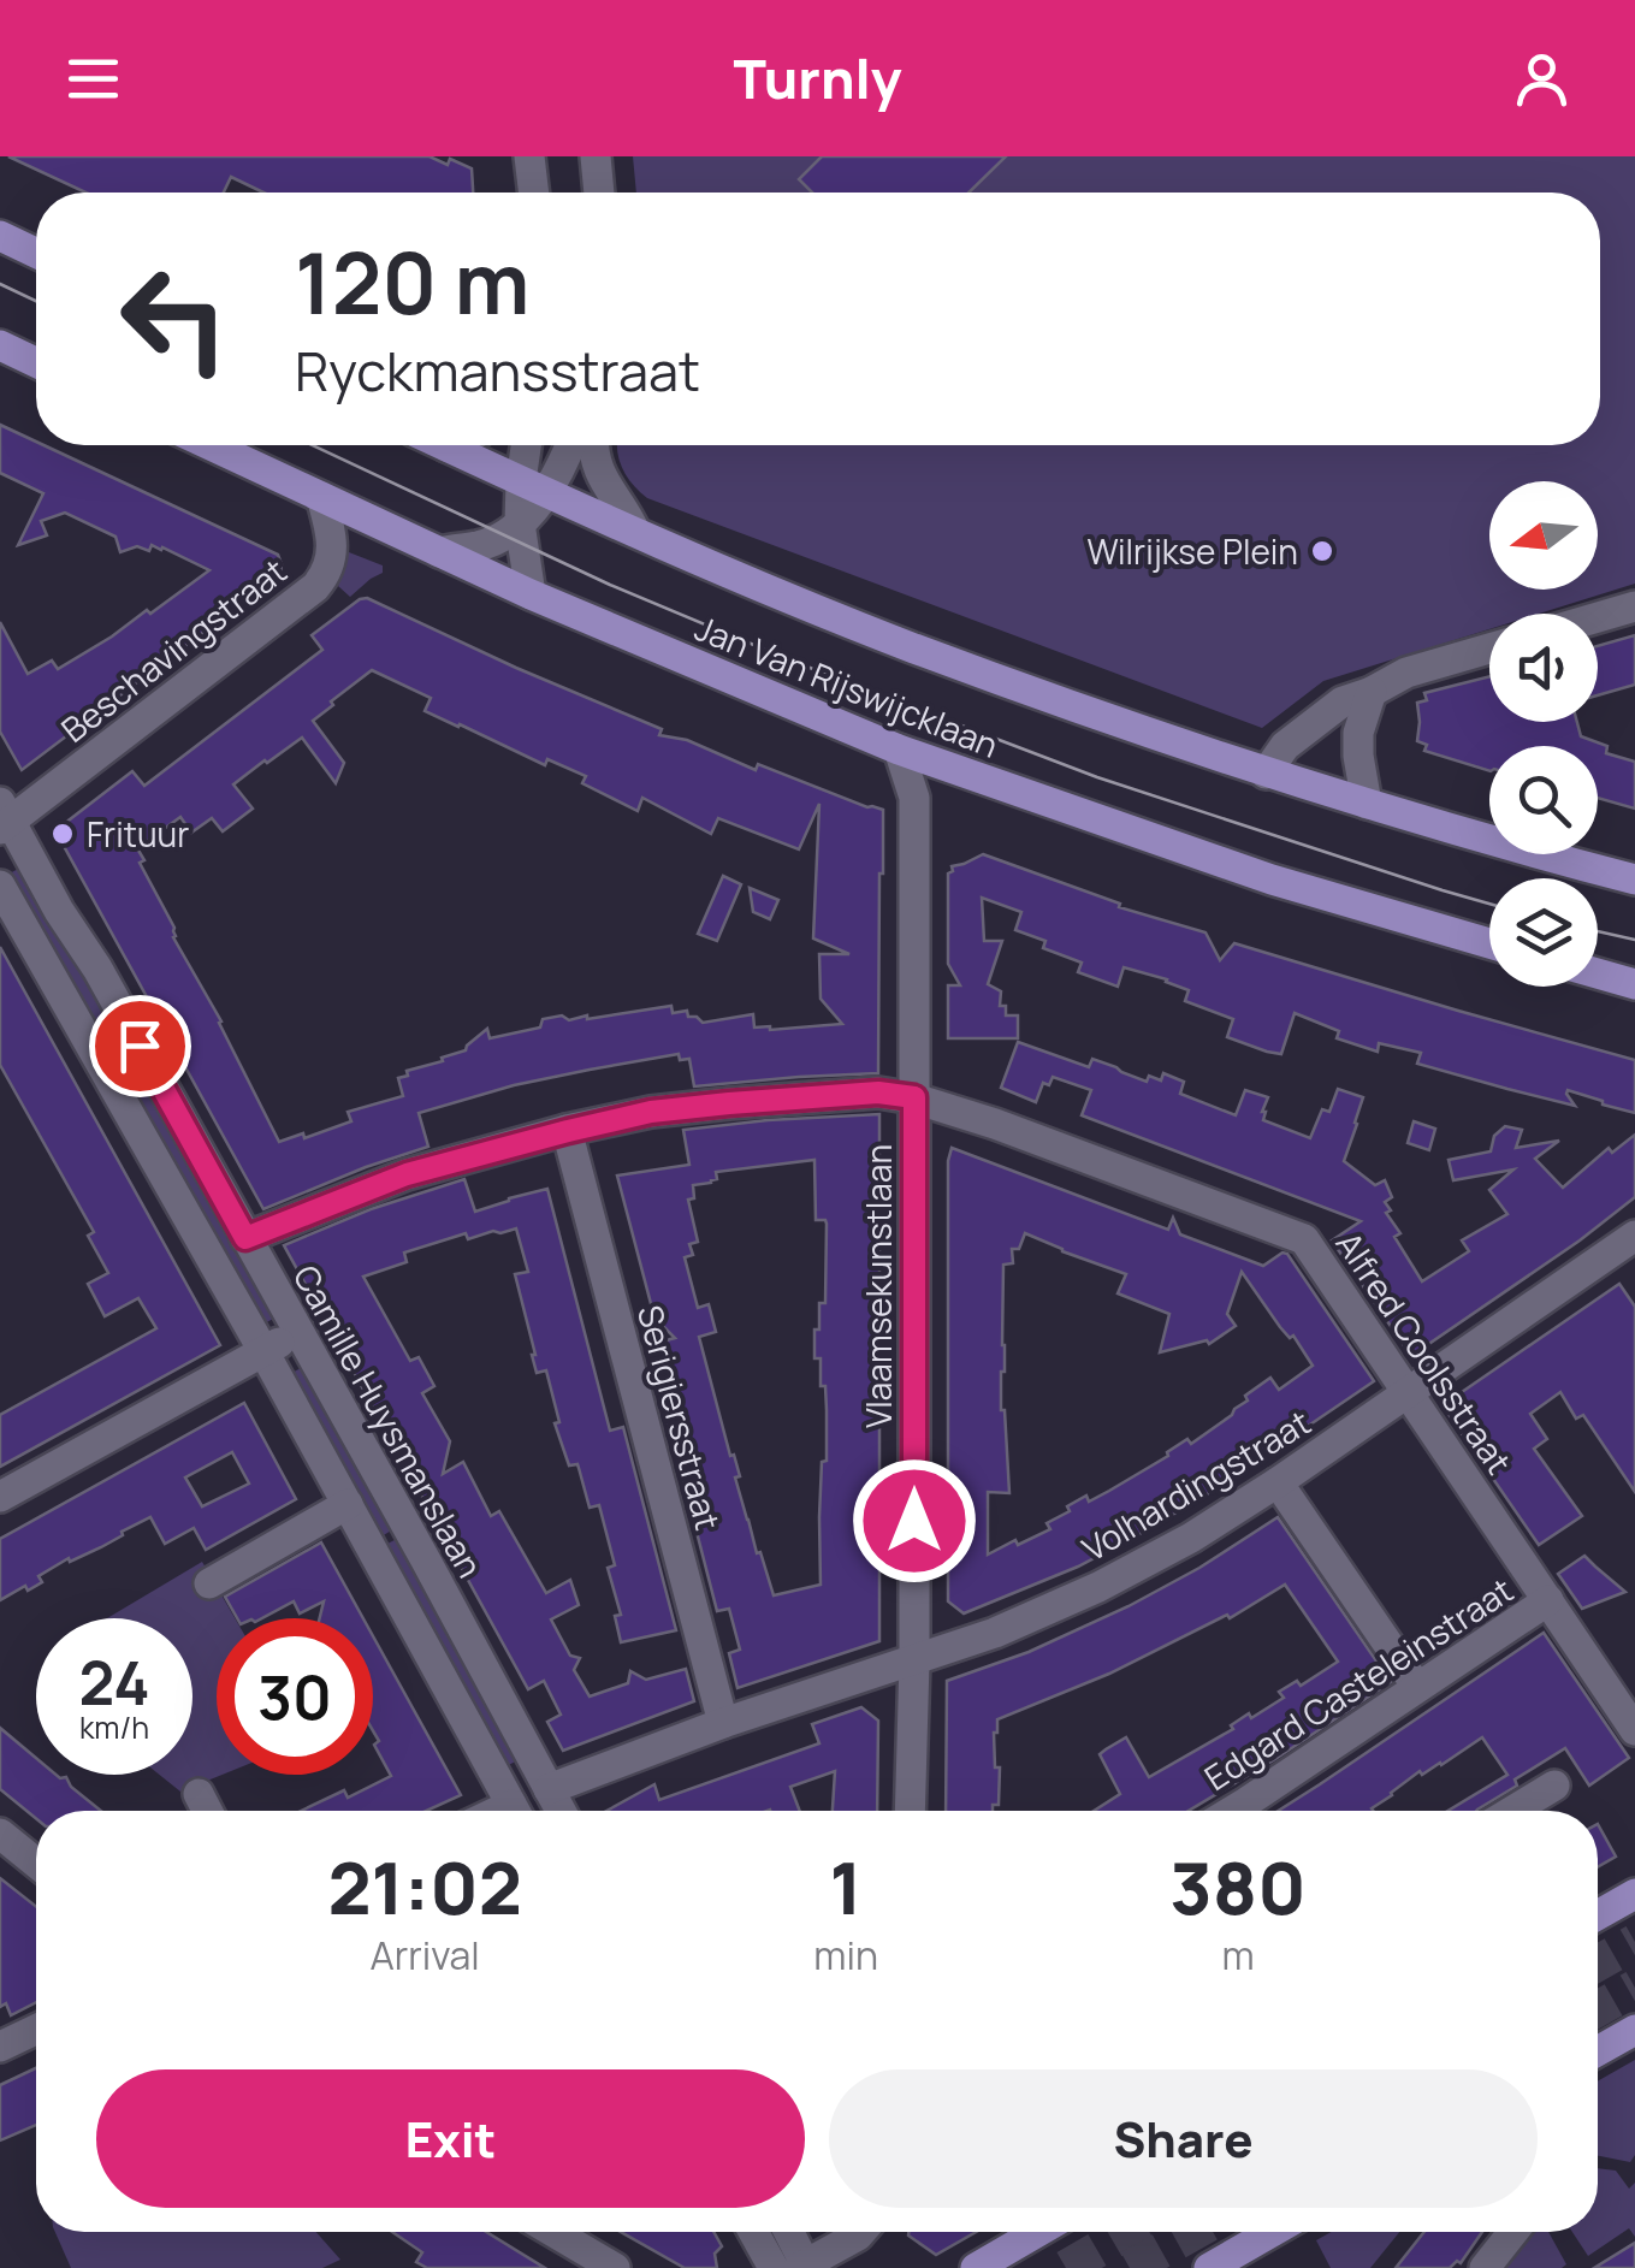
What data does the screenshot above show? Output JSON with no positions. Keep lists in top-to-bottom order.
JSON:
{
  "streets": {
    "main road": ["Jan Van Rijswijcklaan"],
    "street": [
      "Beschavingstraat",
      "Vlaamsekunstlaan",
      "Alfred Coolsstraat",
      "Serigiersstraat",
      "Camille Huysmanslaan",
      "Volhardingstraat",
      "Edgard Casteleinstraat"
    ]
  },
  "crossings": [
    ["Beschavingstraat", "Jan Van Rijswijcklaan"],
    ["Beschavingstraat", "Camille Huysmanslaan"],
    ["Jan Van Rijswijcklaan", "Vlaamsekunstlaan"],
    ["Vlaamsekunstlaan", "Alfred Coolsstraat"],
    ["Vlaamsekunstlaan", "Volhardingstraat"],
    ["Alfred Coolsstraat", "Serigiersstraat"],
    ["Alfred Coolsstraat", "Camille Huysmanslaan"],
    ["Alfred Coolsstraat", "Volhardingstraat"],
    ["Alfred Coolsstraat", "Edgard Casteleinstraat"],
    ["Serigiersstraat", "Volhardingstraat"],
    ["Camille Huysmanslaan", "Volhardingstraat"]
  ],
  "places": ["Wilrijkse Plein", "Frituur"],
  "north": "left",
  "page": {
    "header": "Turnly",
    "turn": ["120 m", "Ryckmansstraat"],
    "speed": "24 km/h",
    "limit": "30",
    "eta": [
      "21:02",
      "Arrival",
      "1",
      "min",
      "380",
      "m"
    ],
    "buttons": ["Exit", "Share"]
  }
}
